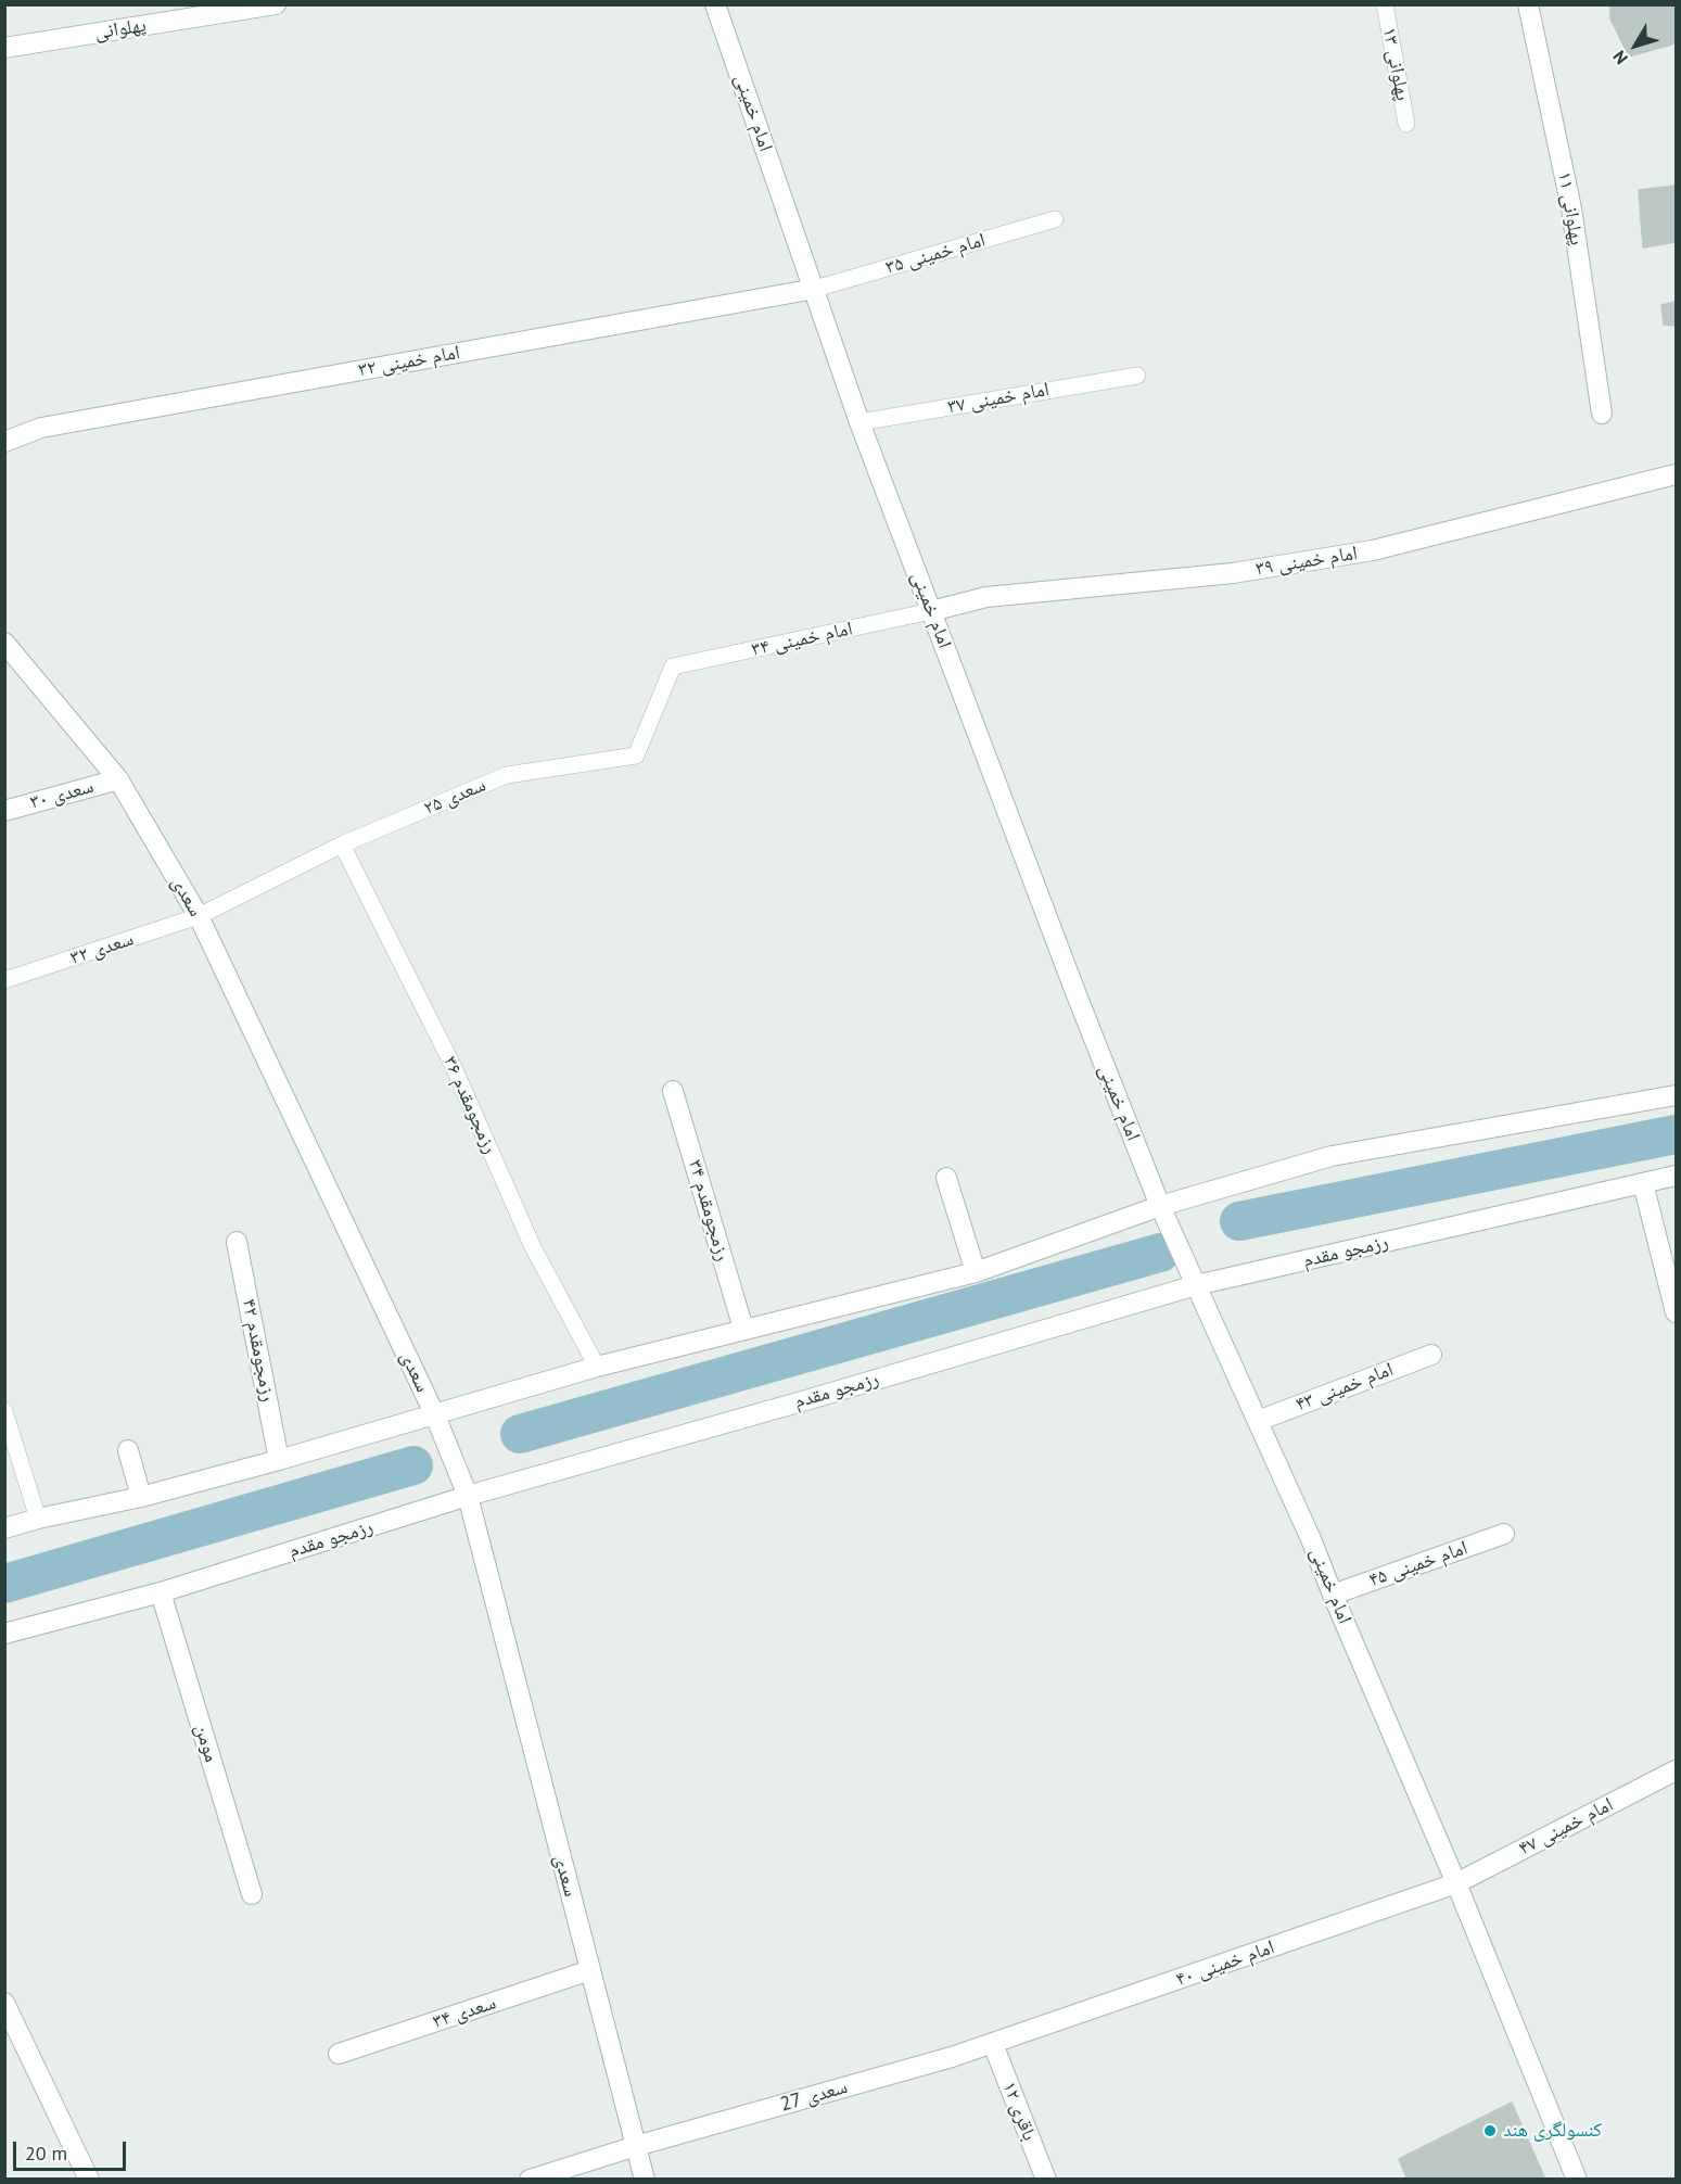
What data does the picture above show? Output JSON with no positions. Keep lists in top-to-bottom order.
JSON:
{
  "streets": {
    "street": [
      "پهلوانی",
      "امام خمینی",
      "پهلوانی ۱۱",
      "امام خمینی ۳۲",
      "امام خمینی ۳۹",
      "سعدی ۳۰",
      "سعدی",
      "رزمجومقدم ۳۴",
      "رزمجو مقدم",
      "رزمجومقدم ۴۲",
      "امام خمینی ۴۳",
      "امام خمینی ۴۵",
      "مومن",
      "امام خمینی ۴۷",
      "امام خمینی ۴۰",
      "سعدی ۳۴",
      "سعدی 27",
      "باقری ۱۲"
    ],
    "lane": [
      "پهلوانی ۱۳",
      "امام خمینی ۳۵",
      "امام خمینی ۳۷",
      "امام خمینی ۳۴",
      "سعدی ۲۵",
      "سعدی ۳۲",
      "رزمجومقدم ۳۶"
    ]
  },
  "crossings": [
    ["امام خمینی", "امام خمینی ۳۵"],
    ["امام خمینی", "امام خمینی ۳۲"],
    ["امام خمینی", "امام خمینی ۳۷"],
    ["امام خمینی", "امام خمینی ۳۹"],
    ["امام خمینی", "امام خمینی ۳۴"],
    ["امام خمینی", "رزمجو مقدم"],
    ["امام خمینی", "امام خمینی ۴۳"],
    ["امام خمینی", "امام خمینی ۴۵"],
    ["امام خمینی", "امام خمینی ۴۷"],
    ["امام خمینی", "امام خمینی ۴۰"],
    ["امام خمینی ۳۵", "امام خمینی ۳۲"],
    ["امام خمینی ۳۹", "امام خمینی ۳۴"],
    ["امام خمینی ۳۴", "سعدی ۲۵"],
    ["سعدی ۳۰", "سعدی"],
    ["سعدی ۲۵", "سعدی"],
    ["سعدی ۲۵", "سعدی ۳۲"],
    ["سعدی ۲۵", "رزمجومقدم ۳۶"],
    ["سعدی", "سعدی ۳۲"],
    ["سعدی", "رزمجو مقدم"],
    ["سعدی", "سعدی ۳۴"],
    ["سعدی", "سعدی 27"],
    ["رزمجو مقدم", "مومن"],
    ["امام خمینی ۴۷", "امام خمینی ۴۰"],
    ["امام خمینی ۴۰", "سعدی 27"],
    ["امام خمینی ۴۰", "باقری ۱۲"],
    ["سعدی 27", "باقری ۱۲"]
  ],
  "places": ["کنسولگری هند"],
  "scale_bar": "20 m",
  "north": "bottom left"
}
